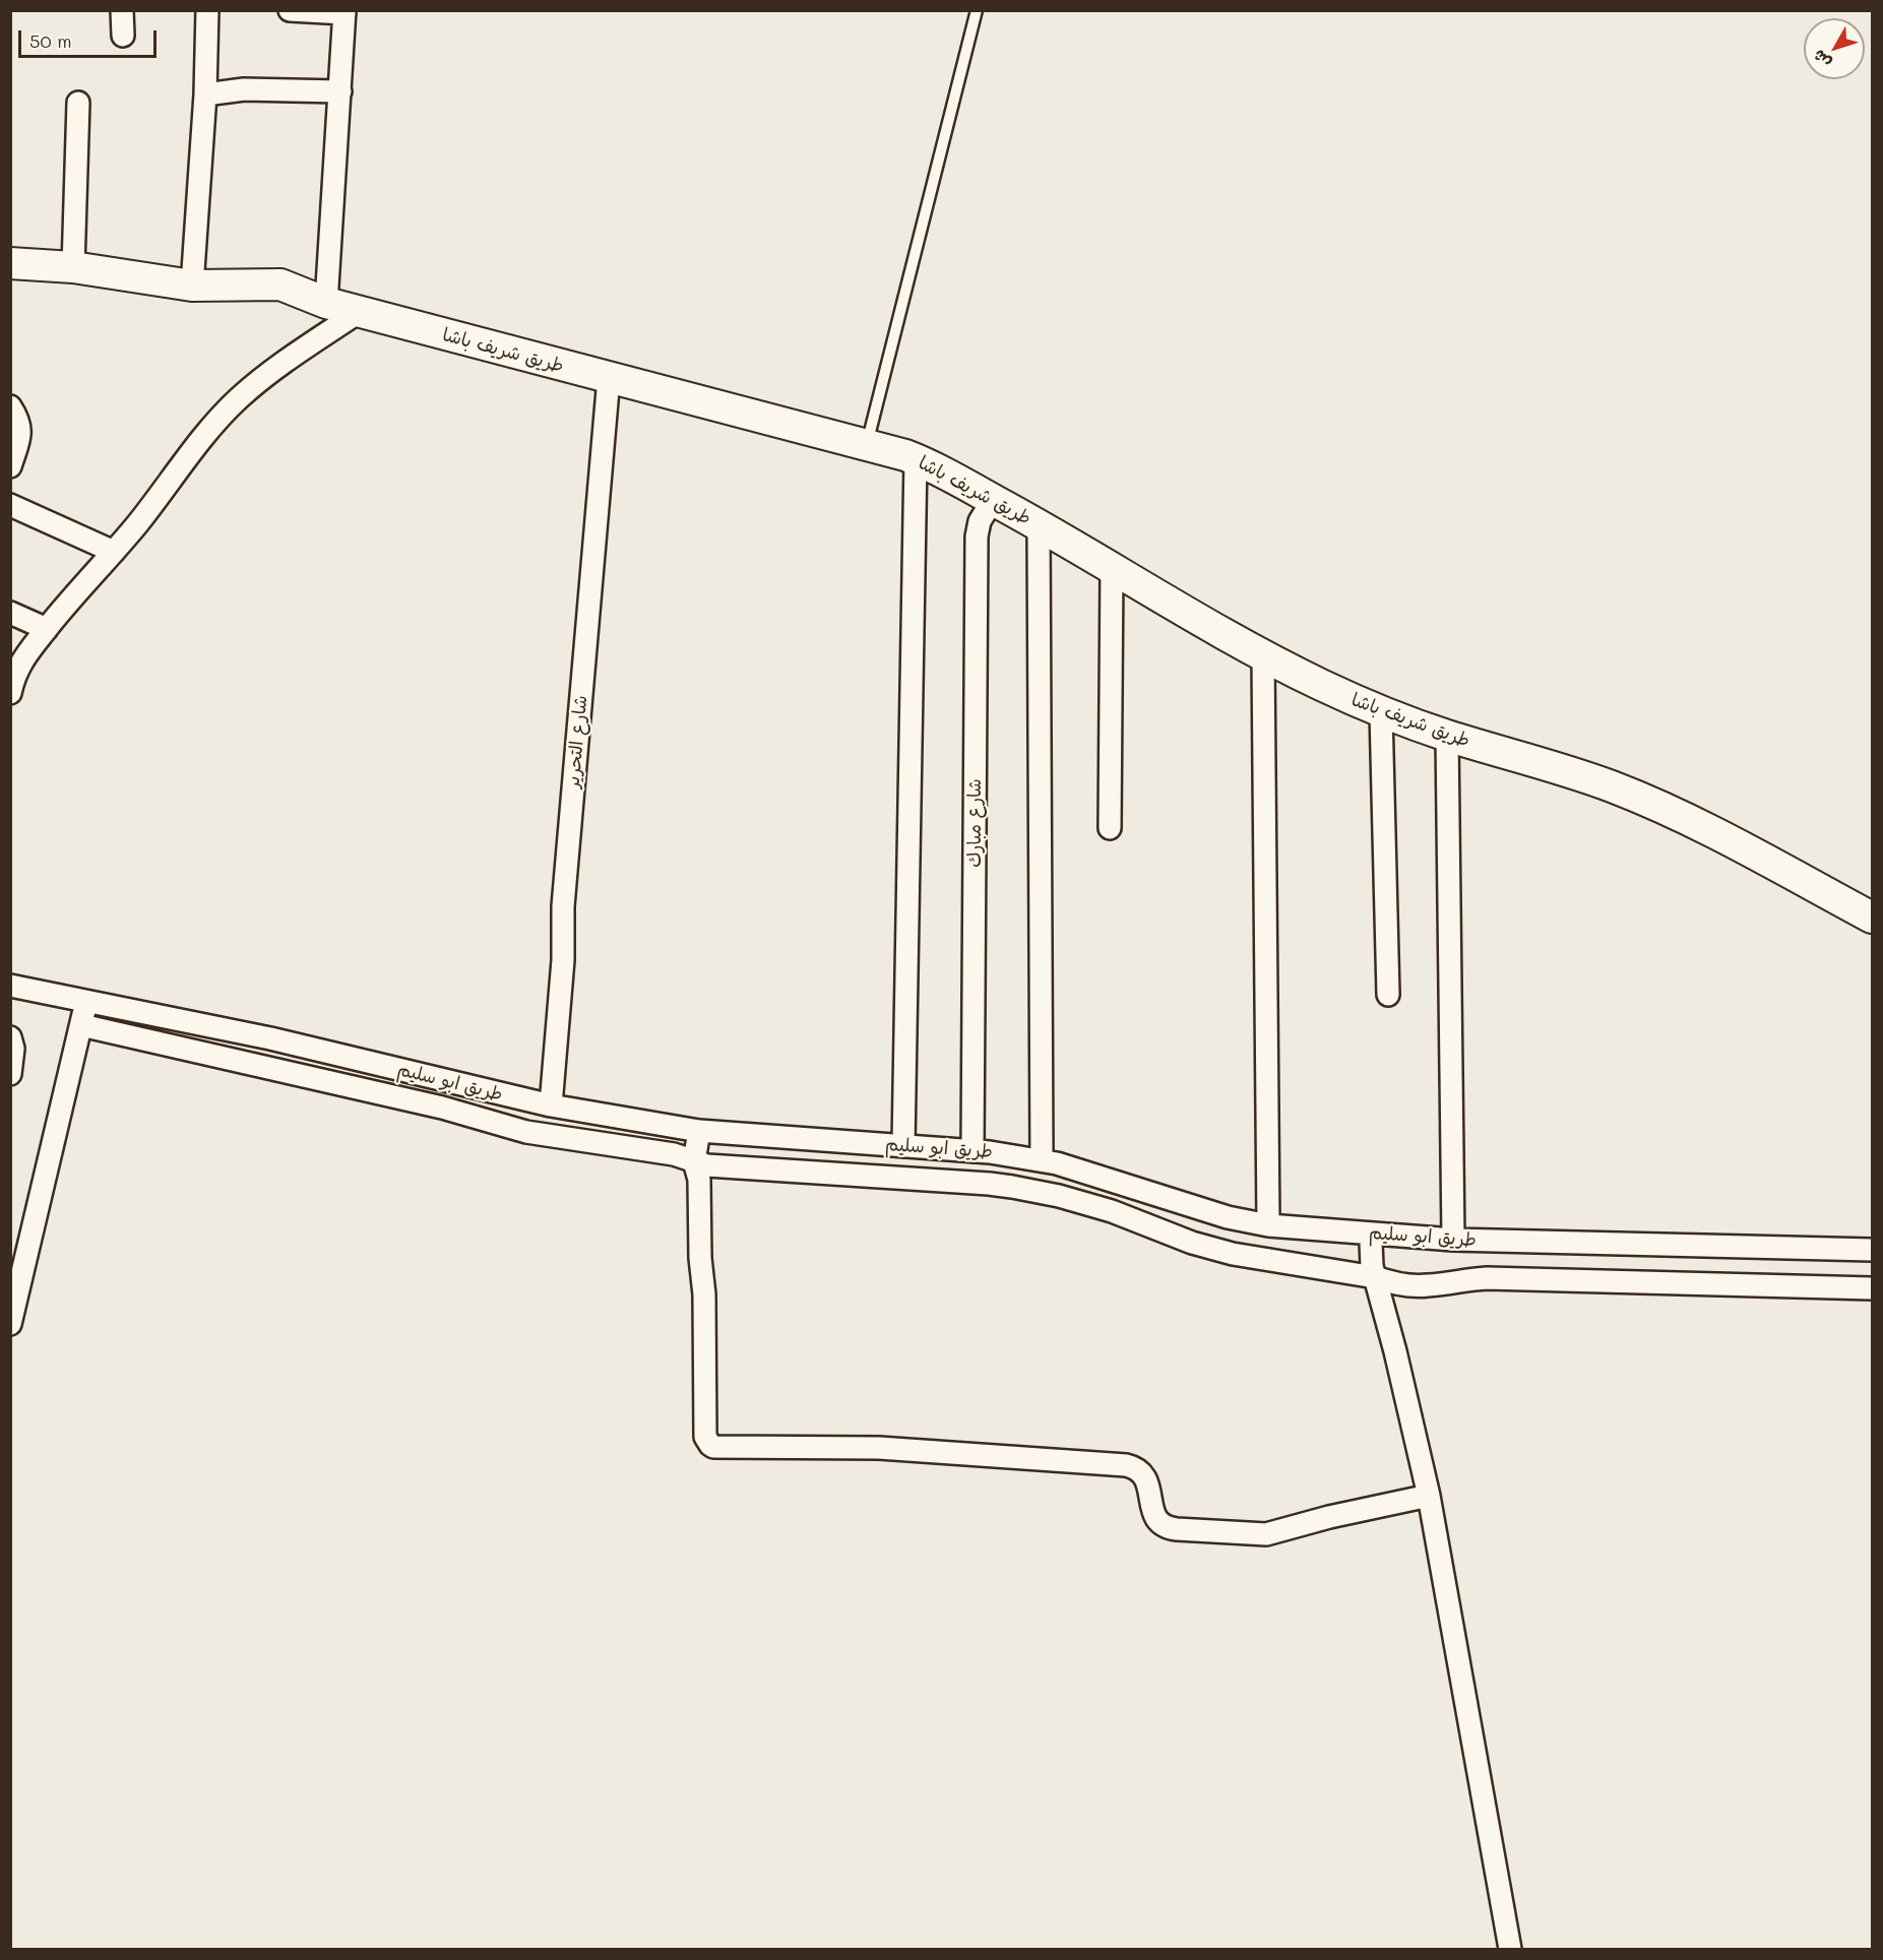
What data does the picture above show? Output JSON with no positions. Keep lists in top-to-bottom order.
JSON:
{
  "streets": {
    "street": [
      "طريق شريف باشا",
      "شارع التحرير",
      "شارع مبارك",
      "طريق ابو سليم"
    ]
  },
  "crossings": [
    ["طريق شريف باشا", "شارع التحرير"],
    ["طريق شريف باشا", "شارع مبارك"],
    ["شارع التحرير", "طريق ابو سليم"],
    ["شارع مبارك", "طريق ابو سليم"]
  ],
  "scale_bar": "50 m",
  "north": "bottom left"
}
